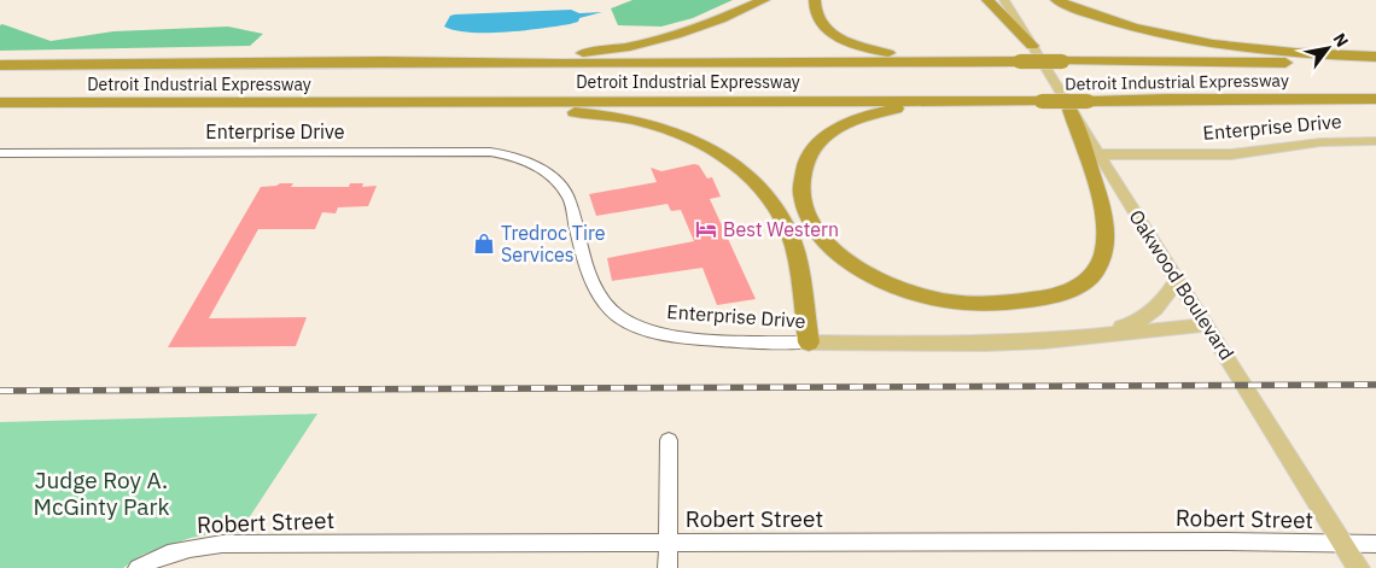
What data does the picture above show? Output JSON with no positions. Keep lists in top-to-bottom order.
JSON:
{
  "streets": {
    "highway": ["Detroit Industrial Expressway"],
    "main road": ["Enterprise Drive", "Oakwood Boulevard"],
    "street": ["Robert Street"]
  },
  "crossings": [
    ["Enterprise Drive", "Oakwood Boulevard"],
    ["Oakwood Boulevard", "Robert Street"]
  ],
  "parks": ["Judge Roy A. McGinty Park"],
  "places": {
    "hotel": ["Best Western"],
    "shop": ["Tredroc Tire Services"]
  },
  "north": "top right"
}
